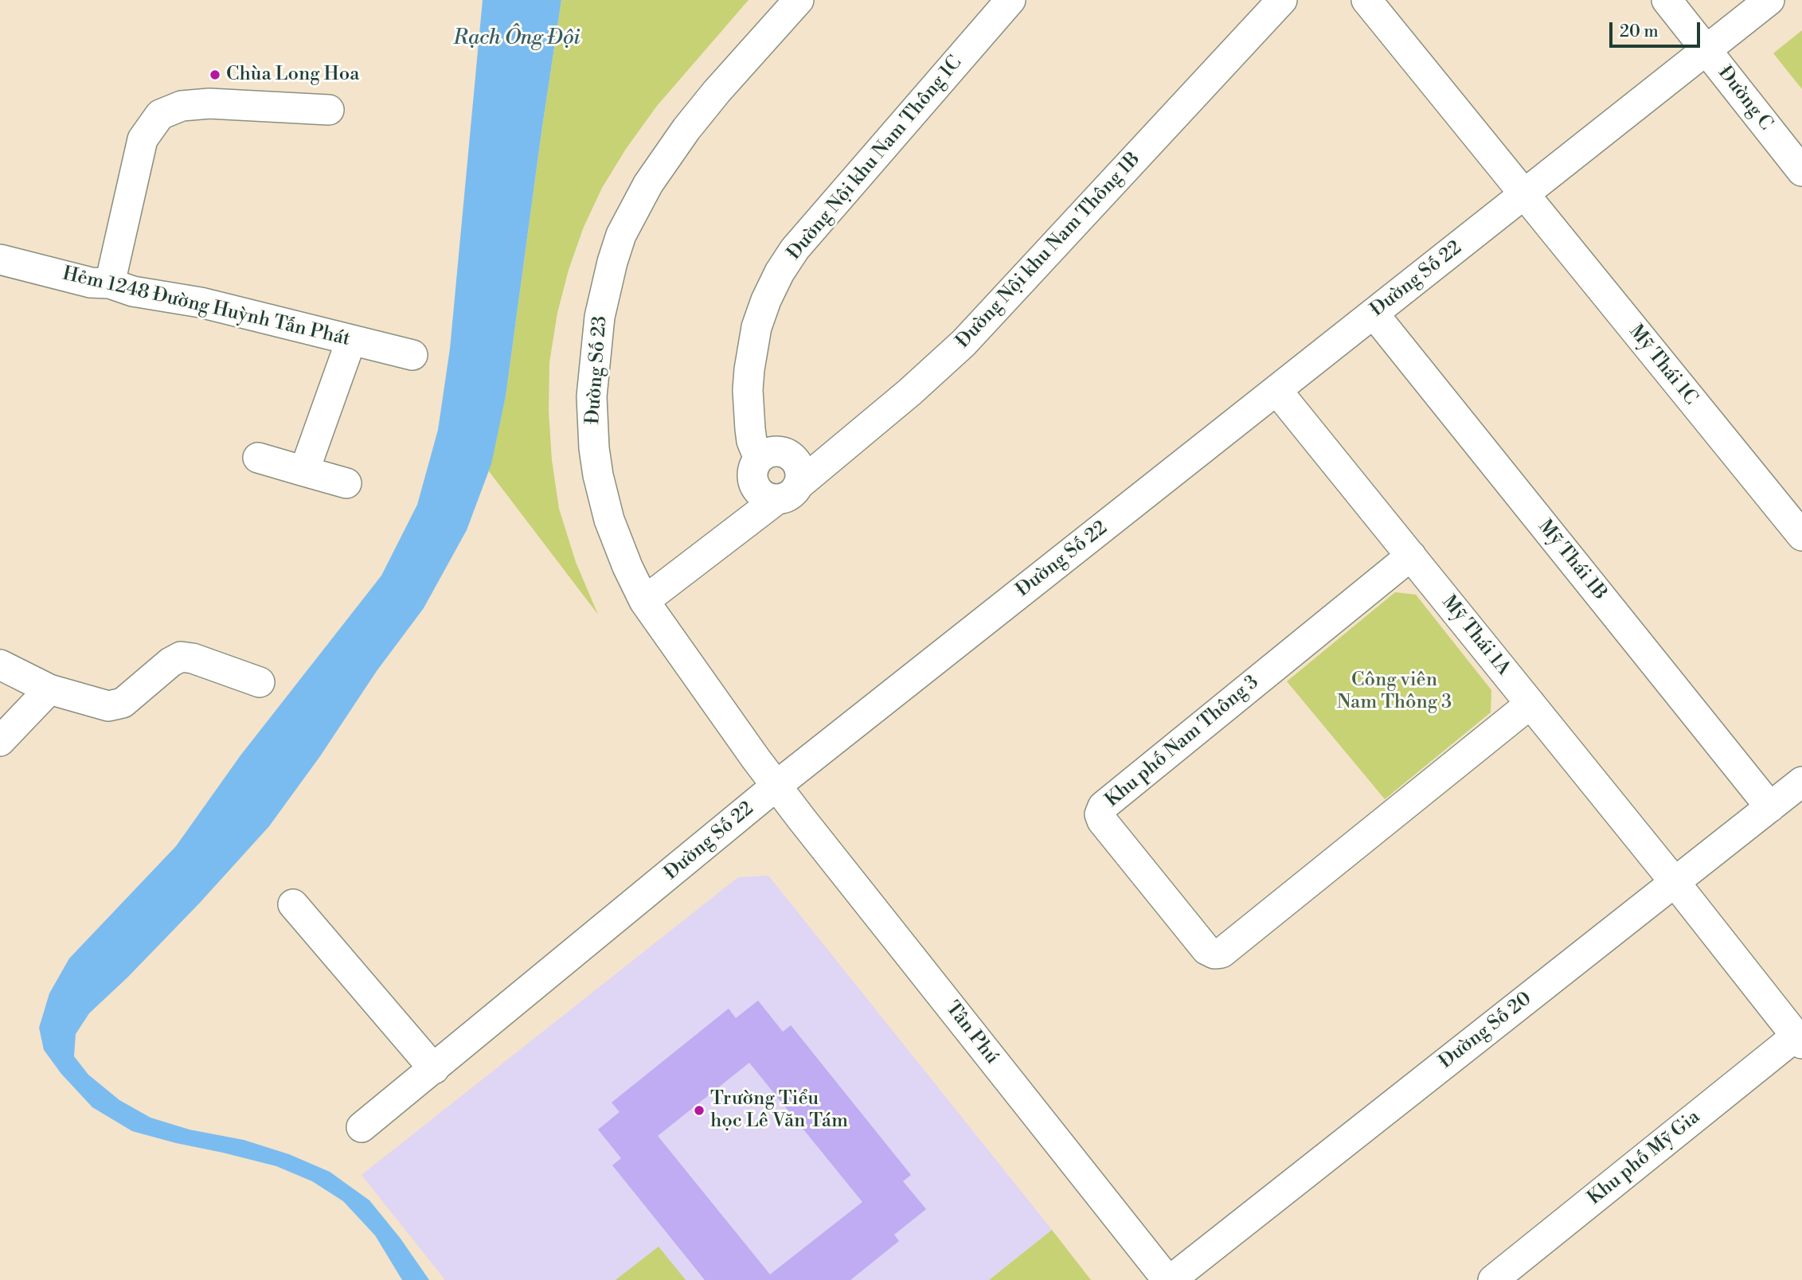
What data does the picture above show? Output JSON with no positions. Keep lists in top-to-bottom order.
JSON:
{
  "streets": {
    "street": [
      "Đường C",
      "Đường Nội khu Nam Thông 1C",
      "Đường Nội khu Nam Thông 1B",
      "Đường Số 22",
      "Hẻm 1248 Đường Huỳnh Tấn Phát",
      "Mỹ Thái 1C",
      "Đường Số 23",
      "Mỹ Thái 1B",
      "Mỹ Thái 1A",
      "Khu phố Nam Thông 3",
      "Đường Số 20",
      "Tân Phú",
      "Khu phố Mỹ Gia"
    ]
  },
  "crossings": [
    ["Đường C", "Đường Số 22"],
    ["Đường Nội khu Nam Thông 1C", "Đường Nội khu Nam Thông 1B"],
    ["Đường Nội khu Nam Thông 1B", "Đường Số 23"],
    ["Đường Số 22", "Mỹ Thái 1C"],
    ["Đường Số 22", "Đường Số 23"],
    ["Đường Số 22", "Mỹ Thái 1B"],
    ["Đường Số 22", "Mỹ Thái 1A"],
    ["Đường Số 22", "Tân Phú"],
    ["Đường Số 23", "Tân Phú"],
    ["Mỹ Thái 1B", "Đường Số 20"],
    ["Mỹ Thái 1A", "Khu phố Nam Thông 3"],
    ["Mỹ Thái 1A", "Đường Số 20"],
    ["Mỹ Thái 1A", "Khu phố Mỹ Gia"],
    ["Đường Số 20", "Tân Phú"],
    ["Đường Số 20", "Khu phố Mỹ Gia"]
  ],
  "water": ["Rạch Ông Đội"],
  "parks": ["Công viên Nam Thông 3"],
  "places": ["Chùa Long Hoa", "Trường Tiểu học Lê Văn Tám"],
  "scale_bar": "20 m"
}
